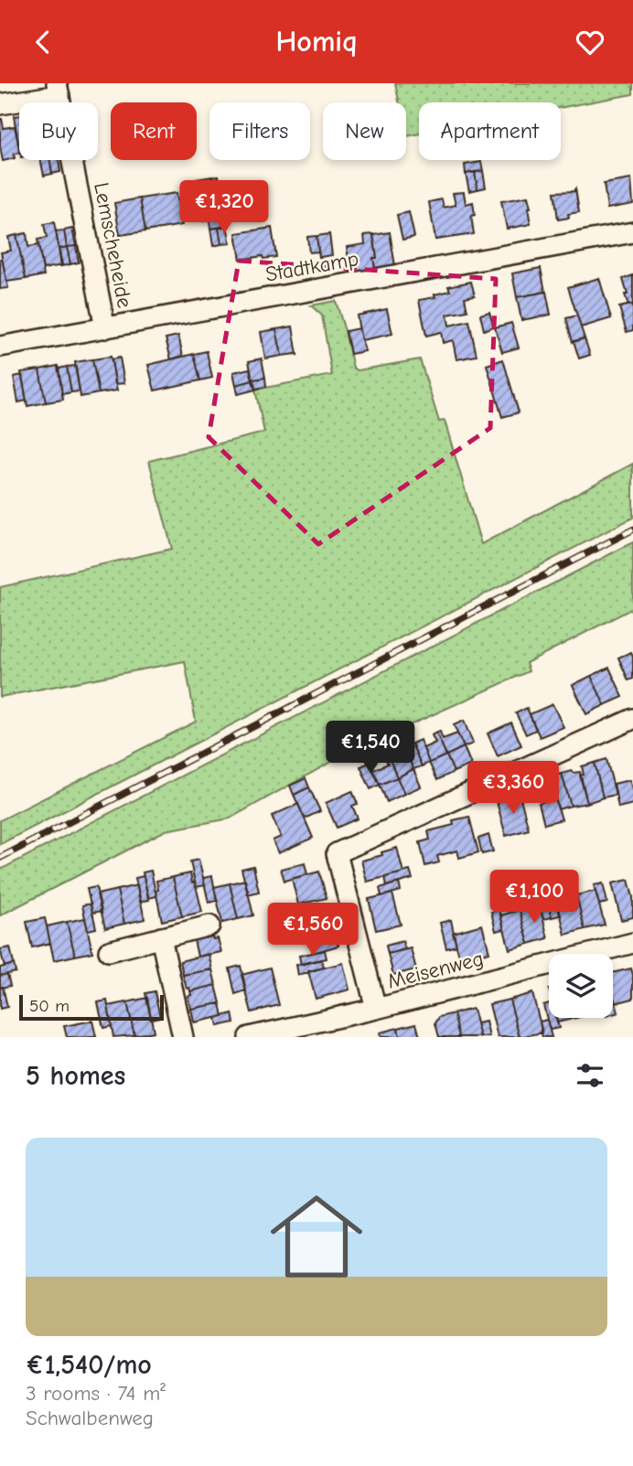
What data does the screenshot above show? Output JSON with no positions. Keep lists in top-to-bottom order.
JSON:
{
  "streets": {
    "street": ["Lemscheheide", "Stadtkamp", "Meisenweg"]
  },
  "crossings": [
    ["Lemscheheide", "Stadtkamp"]
  ],
  "scale_bar": "50 m",
  "page": {
    "header": "Homiq",
    "chip": [
      "Buy",
      "Rent",
      "Filters",
      "New",
      "Apartment"
    ],
    "price": [
      "€1,320",
      "€1,540",
      "€3,360",
      "€1,100",
      "€1,560"
    ],
    "scale": "50 m",
    "heading": "5 homes",
    "list": [
      {
        "name": "€1,540/mo",
        "note": "3 rooms · 74 m² · Schwalbenweg"
      }
    ]
  }
}
